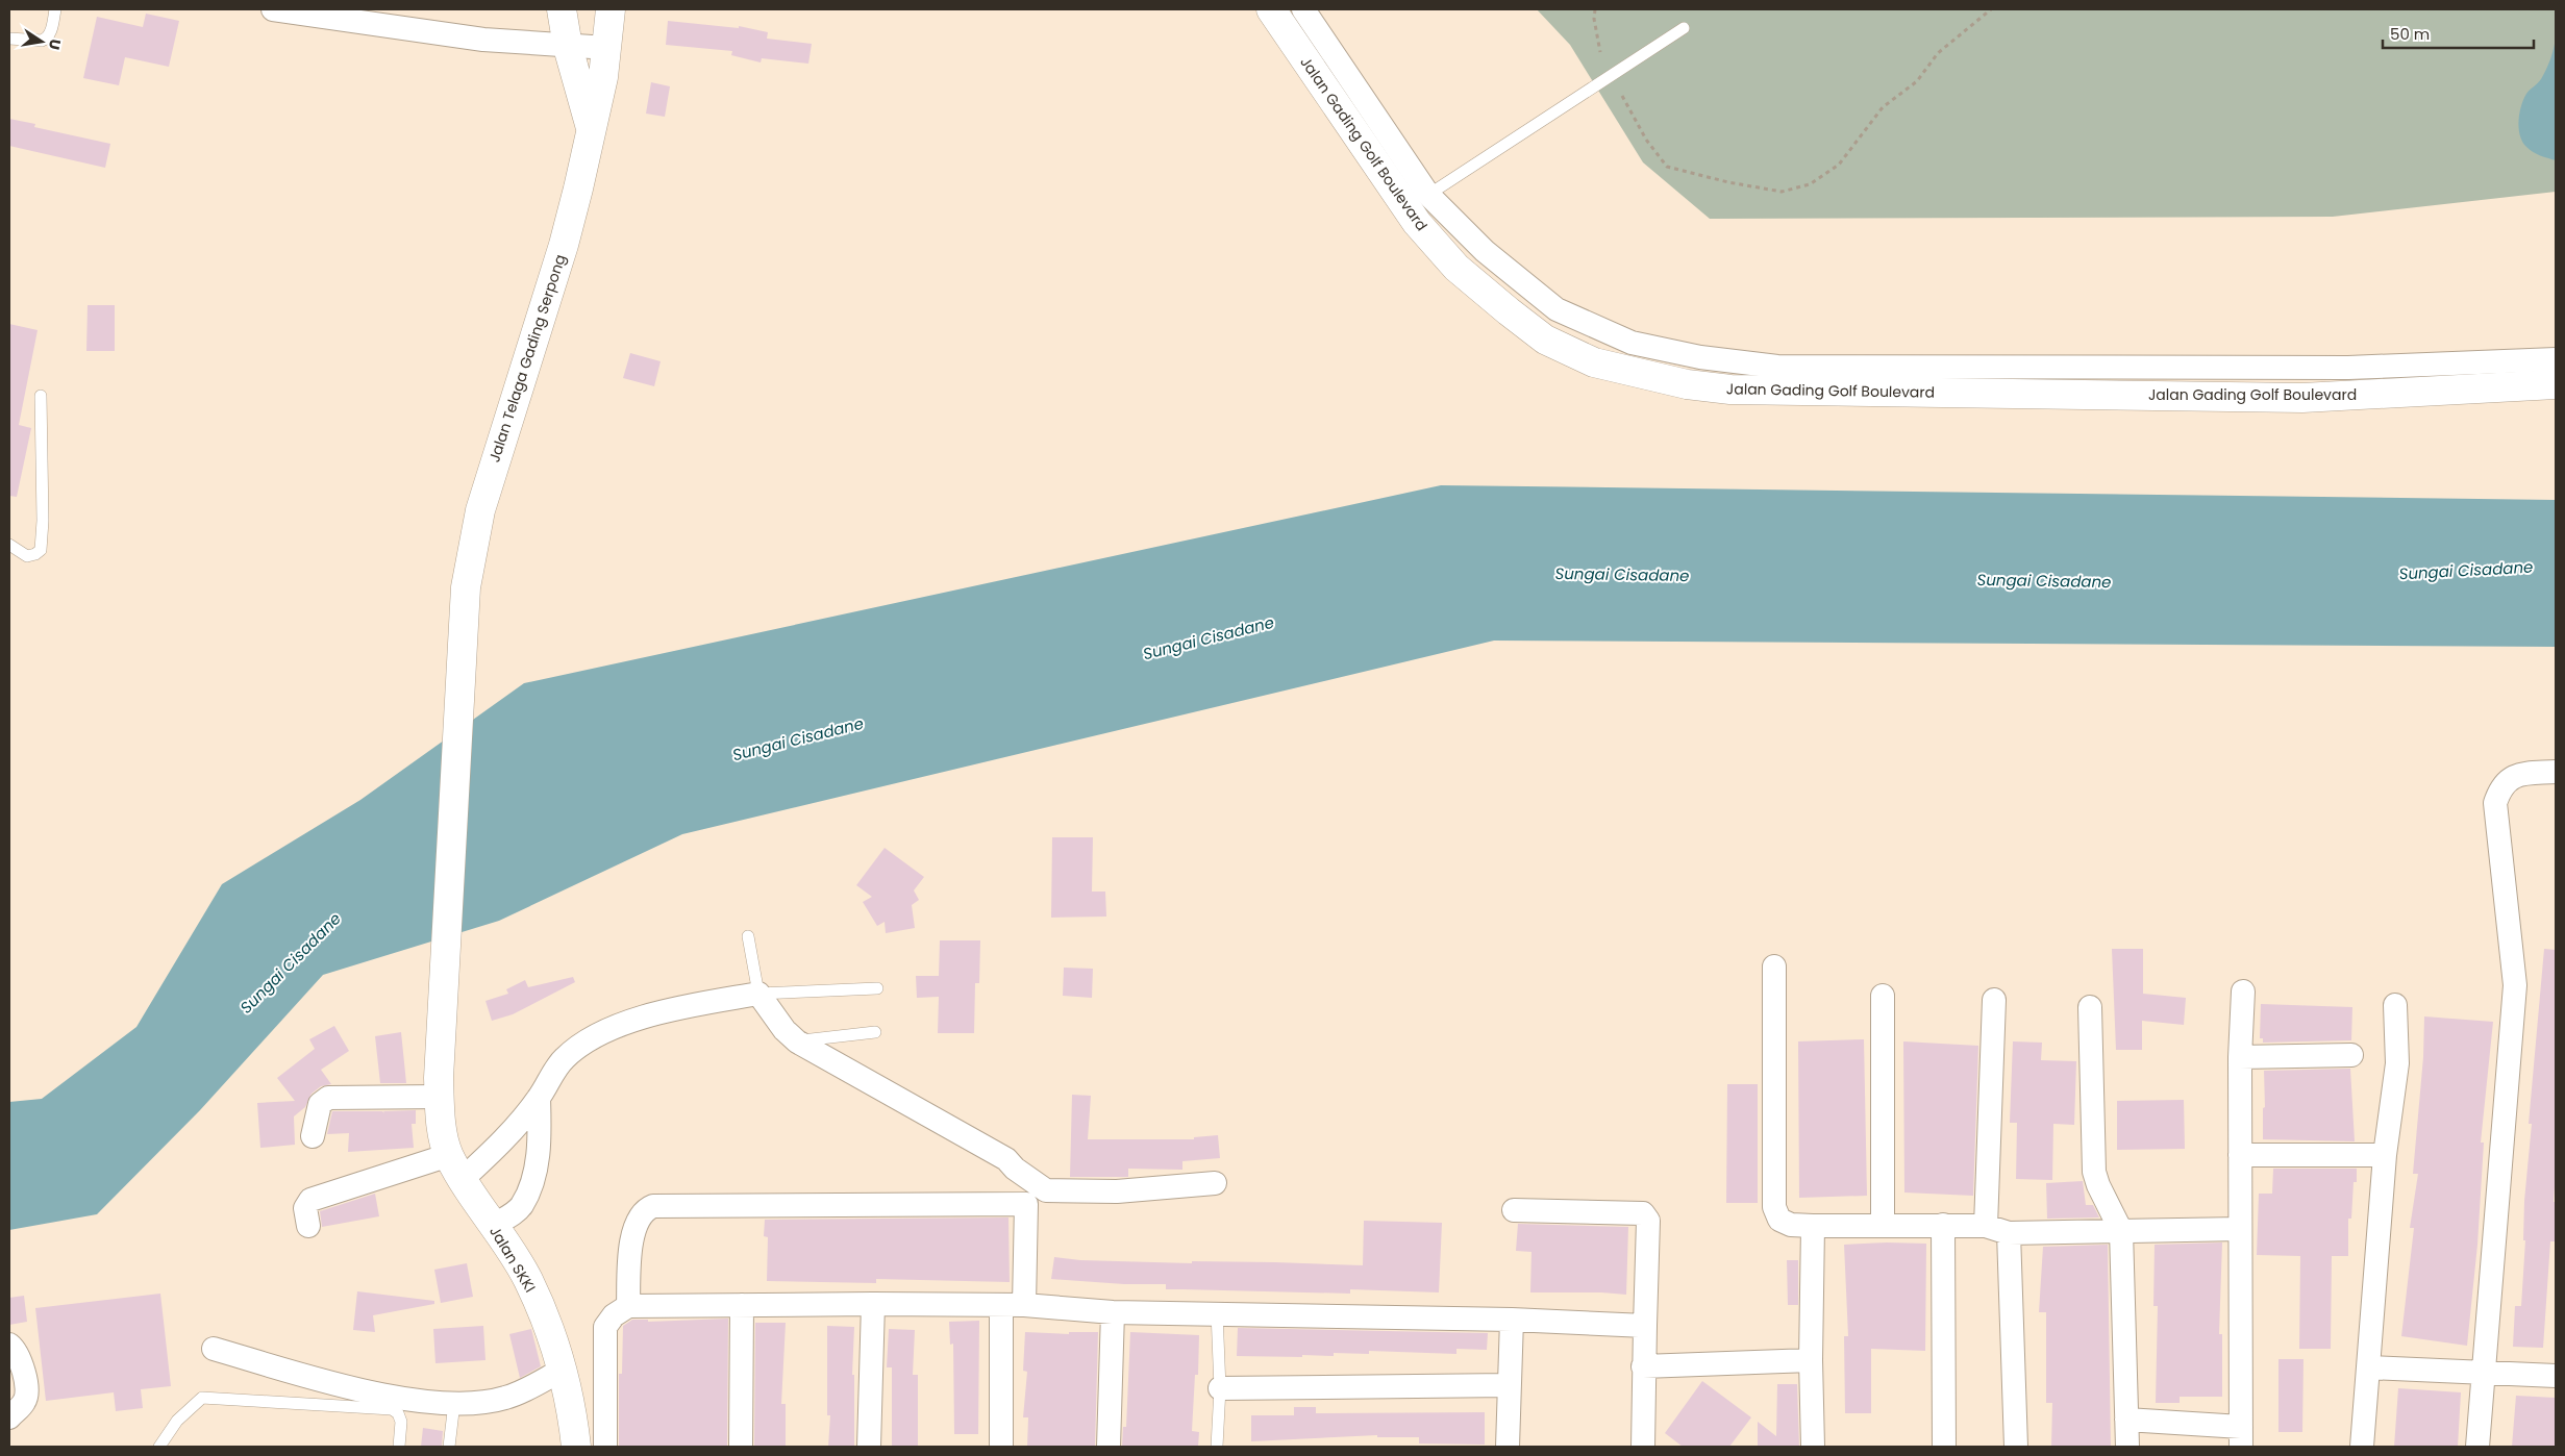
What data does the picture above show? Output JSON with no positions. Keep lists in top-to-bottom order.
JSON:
{
  "streets": {
    "main road": ["Jalan Gading Golf Boulevard", "Jalan Telaga Gading Serpong", "Jalan SKKI"]
  },
  "crossings": [
    ["Jalan Telaga Gading Serpong", "Jalan SKKI"]
  ],
  "water": ["Sungai Cisadane"],
  "scale_bar": "50 m",
  "north": "right"
}
